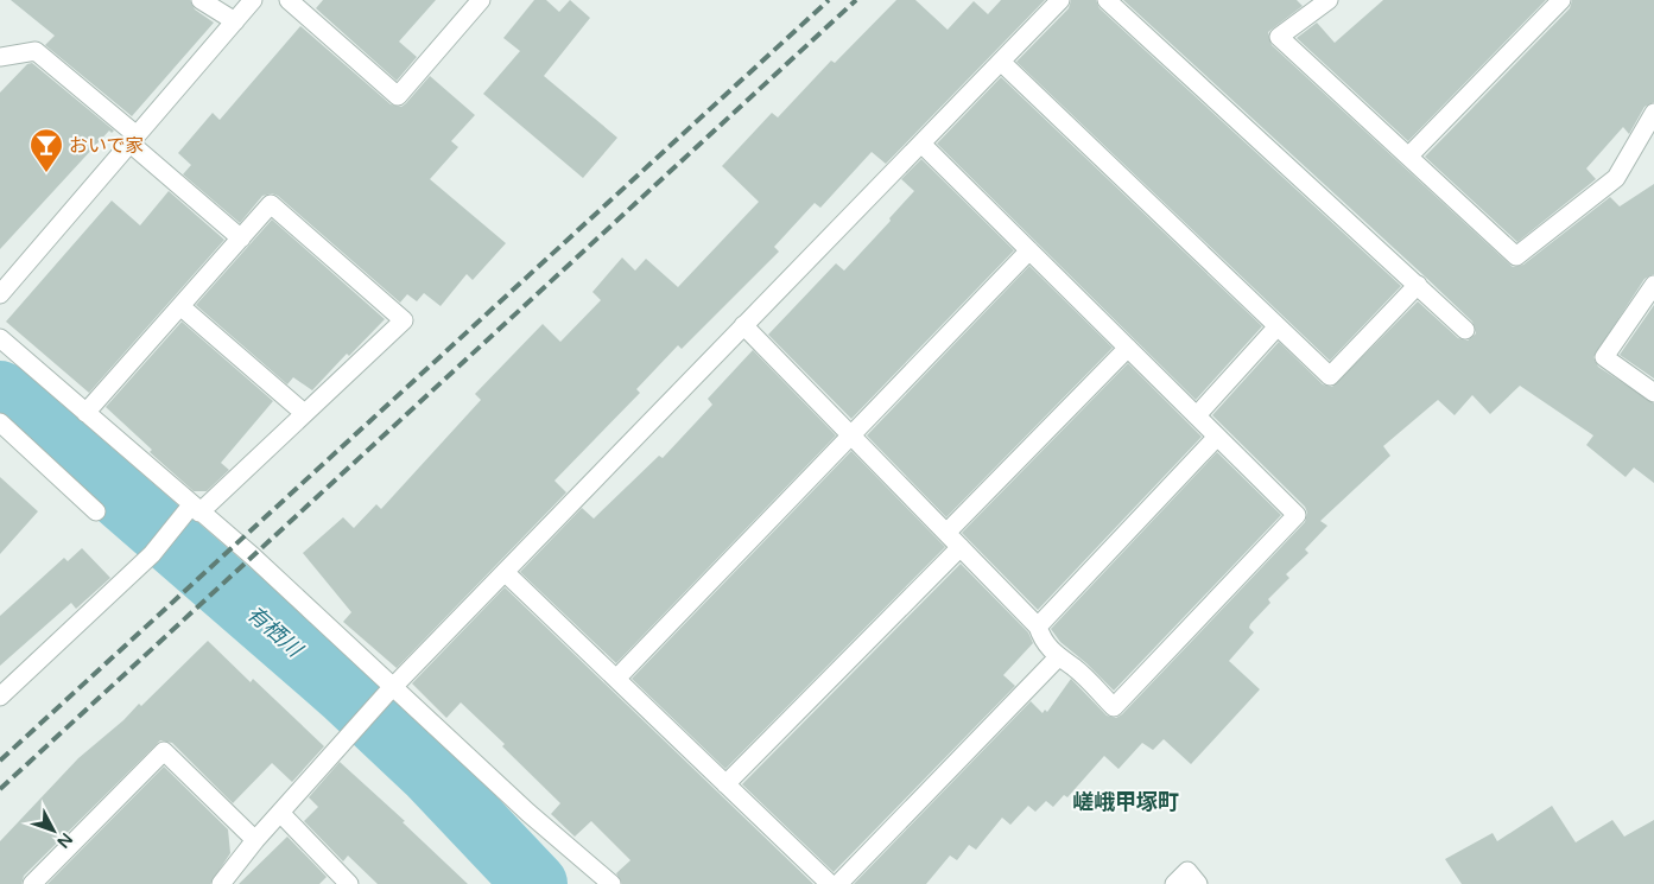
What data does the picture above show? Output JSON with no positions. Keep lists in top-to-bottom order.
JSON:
{
  "districts": ["嵯峨甲塚町"],
  "water": ["有栖川"],
  "places": {
    "bar": ["おいで家"]
  },
  "north": "bottom right"
}
